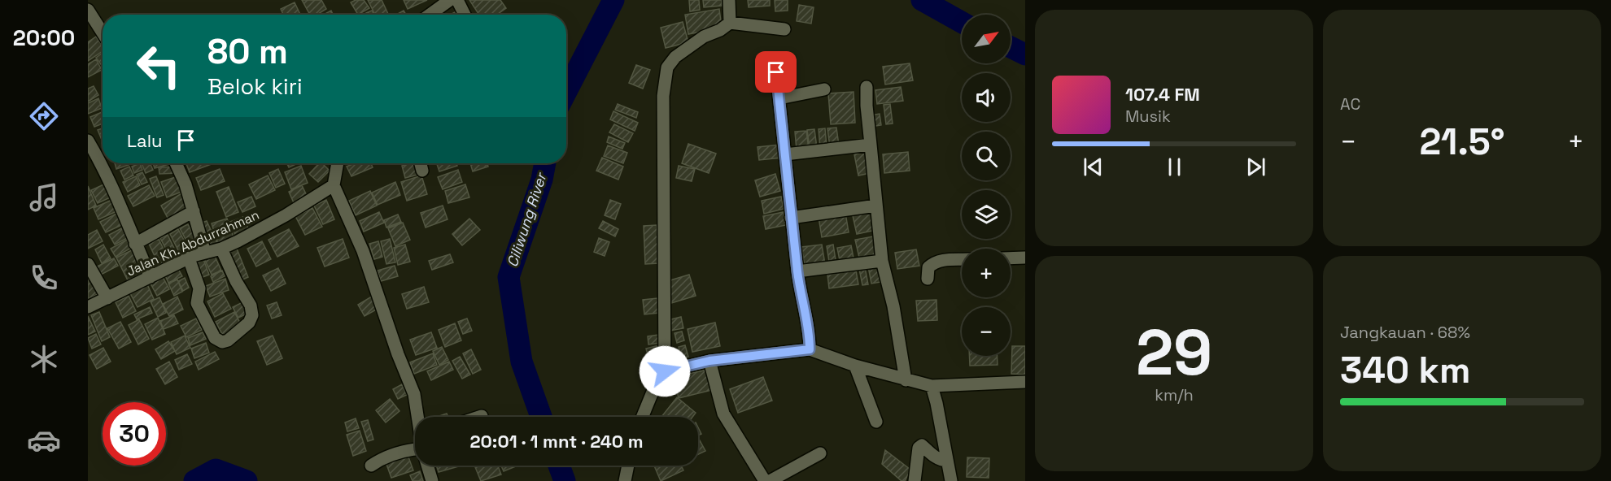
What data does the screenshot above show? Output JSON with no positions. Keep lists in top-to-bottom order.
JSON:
{
  "streets": {
    "street": ["Jalan Kh. Abdurrahman"]
  },
  "water": ["Ciliwung River"],
  "north": "top right",
  "page": {
    "tabs": "20:00",
    "tile": [
      "AC",
      ["29", "km/h"],
      ["Jangkauan · 68%", "340 km"]
    ],
    "map_buttons": ["+", "−"],
    "turn": ["80 m", "Belok kiri"],
    "song": ["107.4 FM", "Musik"],
    "then": "Lalu",
    "heat": ["−", "21.5°", "+"],
    "limit": "30",
    "trip": "20:01 · 1 mnt · 240 m"
  }
}
